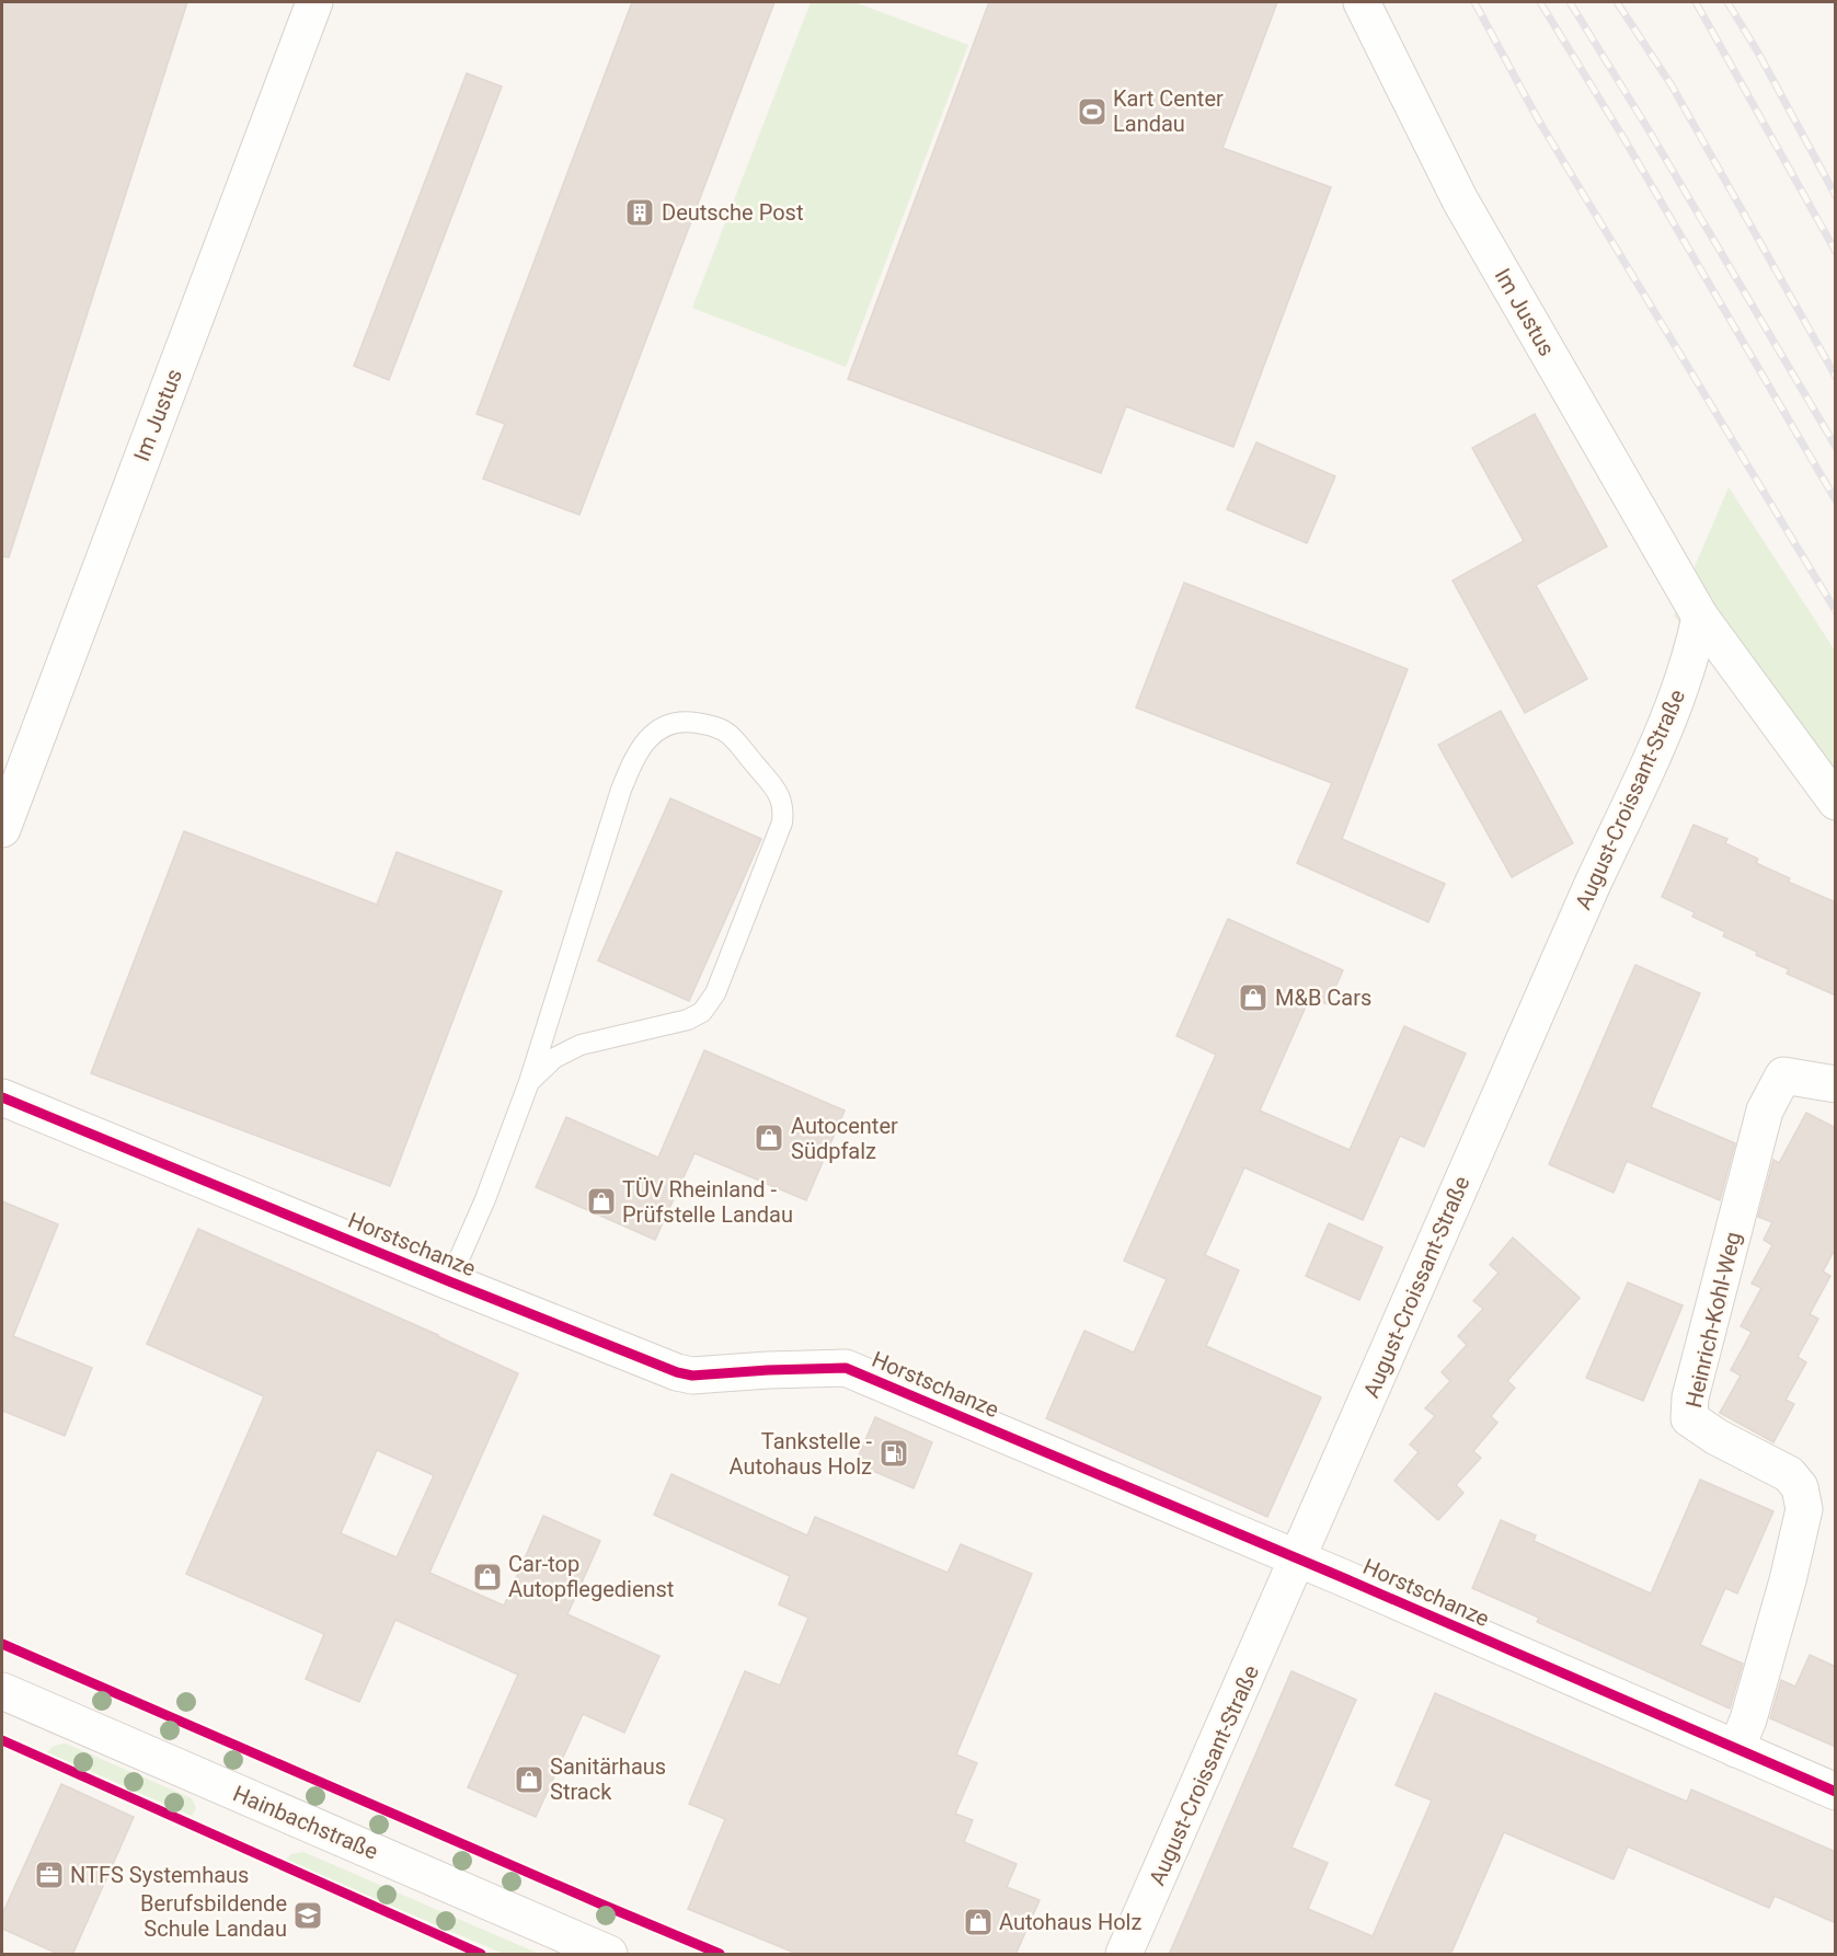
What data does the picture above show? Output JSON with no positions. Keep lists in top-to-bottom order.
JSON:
{
  "streets": {
    "street": [
      "Im Justus",
      "August-Croissant-Straße",
      "Horstschanze",
      "Heinrich-Kohl-Weg",
      "Hainbachstraße"
    ]
  },
  "crossings": [
    ["Im Justus", "August-Croissant-Straße"],
    ["August-Croissant-Straße", "Horstschanze"],
    ["Horstschanze", "Heinrich-Kohl-Weg"]
  ],
  "places": {
    "sports": ["Kart Center Landau"],
    "building": ["Deutsche Post"],
    "shop": [
      "M&B Cars",
      "Autocenter Südpfalz",
      "TÜV Rheinland - Prüfstelle Landau",
      "Car-top Autopflegedienst",
      "Sanitärhaus Strack",
      "Autohaus Holz"
    ],
    "fuel station": ["Tankstelle - Autohaus Holz"],
    "office": ["NTFS Systemhaus"],
    "school or university": ["Berufsbildende Schule Landau"]
  }
}
